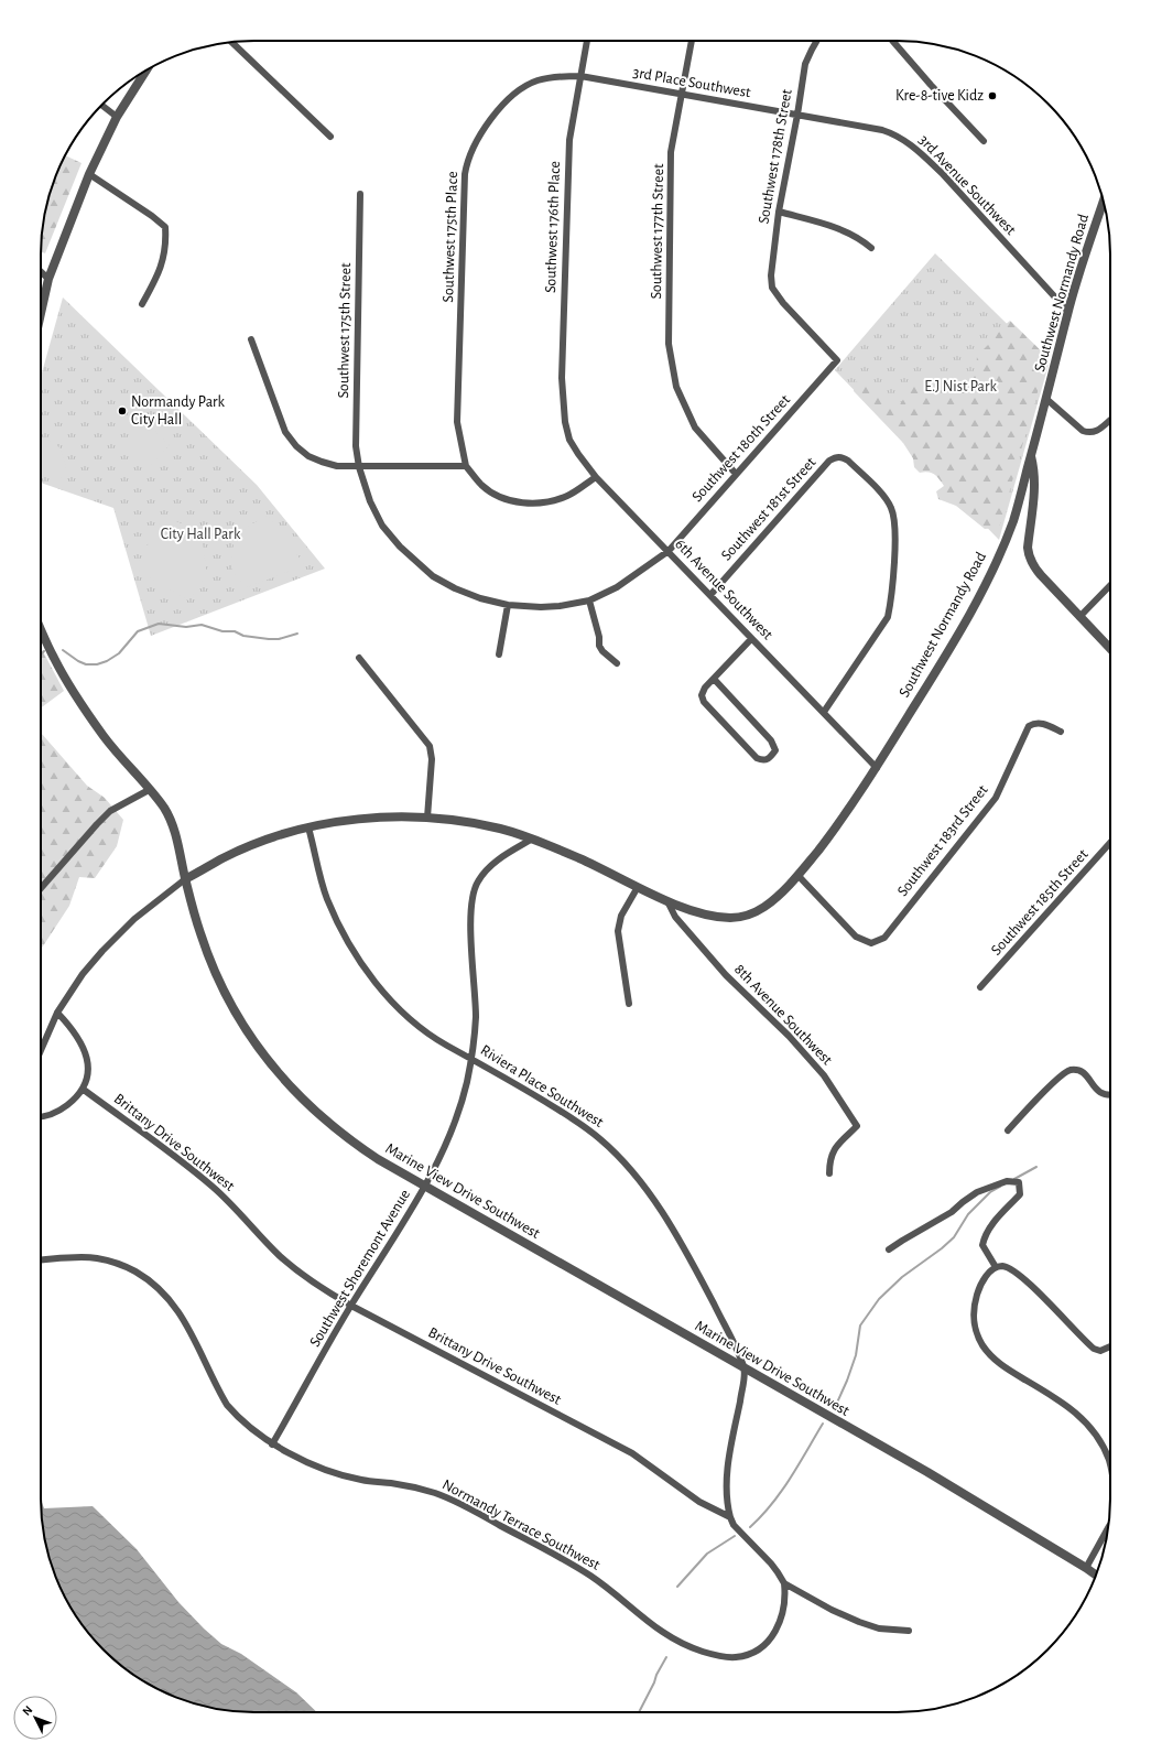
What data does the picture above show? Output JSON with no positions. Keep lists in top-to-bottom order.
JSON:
{
  "streets": {
    "street": [
      "3rd Place Southwest",
      "Southwest 178th Street",
      "3rd Avenue Southwest",
      "Southwest 176th Place",
      "Southwest 177th Street",
      "Southwest 175th Place",
      "Southwest Normandy Road",
      "Southwest 175th Street",
      "Southwest 180th Street",
      "Southwest 181st Street",
      "6th Avenue Southwest",
      "Southwest 183rd Street",
      "Southwest 185th Street",
      "8th Avenue Southwest",
      "Riviera Place Southwest",
      "Brittany Drive Southwest",
      "Marine View Drive Southwest",
      "Southwest Shoremont Avenue",
      "Normandy Terrace Southwest"
    ]
  },
  "crossings": [
    ["3rd Place Southwest", "Southwest 178th Street"],
    ["3rd Place Southwest", "3rd Avenue Southwest"],
    ["3rd Place Southwest", "Southwest 176th Place"],
    ["3rd Place Southwest", "Southwest 177th Street"],
    ["3rd Place Southwest", "Southwest 175th Place"],
    ["Southwest 178th Street", "3rd Avenue Southwest"],
    ["Southwest 178th Street", "Southwest 180th Street"],
    ["3rd Avenue Southwest", "Southwest Normandy Road"],
    ["Southwest 176th Place", "Southwest 175th Place"],
    ["Southwest 176th Place", "6th Avenue Southwest"],
    ["Southwest 177th Street", "Southwest 180th Street"],
    ["Southwest Normandy Road", "6th Avenue Southwest"],
    ["Southwest Normandy Road", "Southwest 183rd Street"],
    ["Southwest Normandy Road", "8th Avenue Southwest"],
    ["Southwest Normandy Road", "Riviera Place Southwest"],
    ["Southwest Normandy Road", "Marine View Drive Southwest"],
    ["Southwest Normandy Road", "Southwest Shoremont Avenue"],
    ["Southwest 175th Street", "Southwest 180th Street"],
    ["Southwest 180th Street", "6th Avenue Southwest"],
    ["Southwest 181st Street", "6th Avenue Southwest"],
    ["Riviera Place Southwest", "Marine View Drive Southwest"],
    ["Riviera Place Southwest", "Southwest Shoremont Avenue"],
    ["Brittany Drive Southwest", "Southwest Shoremont Avenue"],
    ["Brittany Drive Southwest", "Normandy Terrace Southwest"],
    ["Marine View Drive Southwest", "Southwest Shoremont Avenue"],
    ["Southwest Shoremont Avenue", "Normandy Terrace Southwest"]
  ],
  "parks": ["E.J Nist Park", "City Hall Park"],
  "places": ["Kre-8-tive Kidz", "Normandy Park City Hall"],
  "north": "top left"
}
